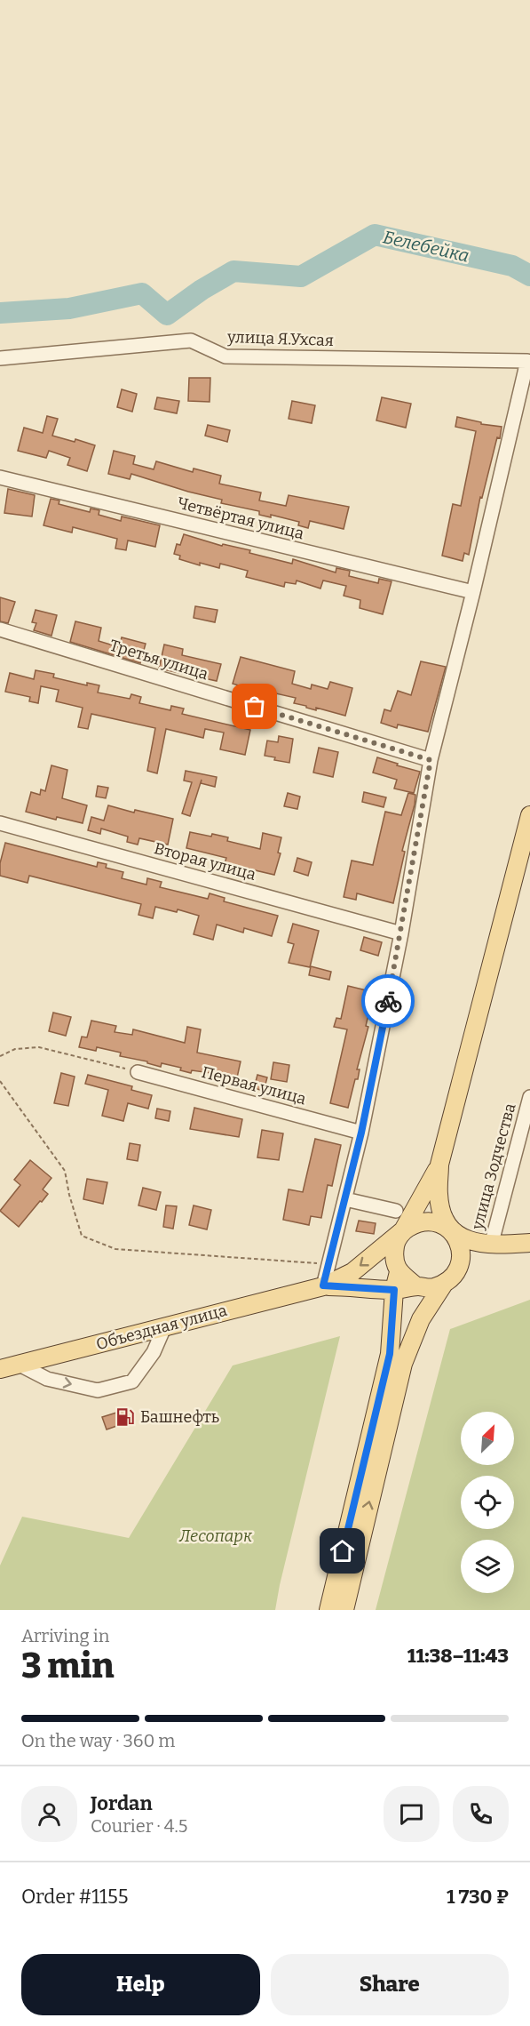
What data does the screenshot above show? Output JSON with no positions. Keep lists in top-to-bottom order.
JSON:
{
  "streets": {
    "main road": ["Объездная улица"],
    "street": [
      "улица Я.Ухсая",
      "Четвёртая улица",
      "Третья улица",
      "Вторая улица",
      "Первая улица",
      "улица Зодчества"
    ]
  },
  "water": ["Белебейка"],
  "parks": ["Лесопарк"],
  "places": {
    "fuel station": ["Башнефть"]
  },
  "north": "top right",
  "page": {
    "heading": ["3 min", "Arriving in", "11:38–11:43"],
    "panel": [
      "Jordan",
      "Courier · 4.5",
      "Order #1155",
      "1 730 ₽"
    ],
    "bar": "On the way · 360 m",
    "buttons": ["Help", "Share"]
  }
}
